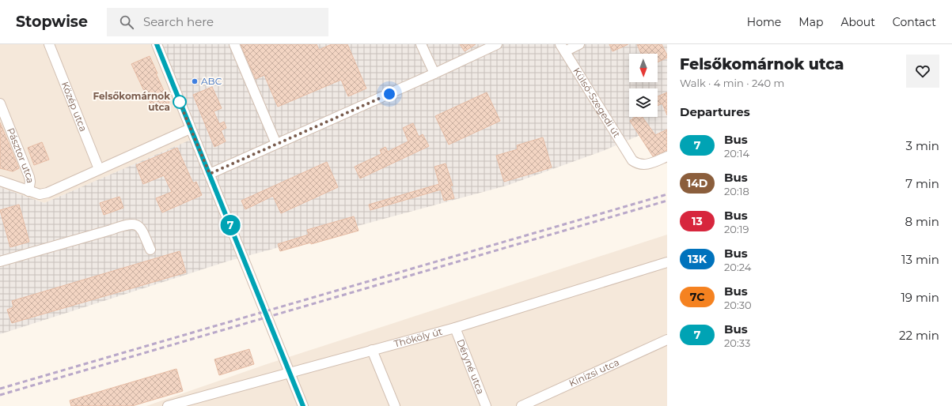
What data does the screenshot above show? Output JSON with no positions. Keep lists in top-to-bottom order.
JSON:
{
  "streets": {
    "street": [
      "Külső-Szegedi út",
      "Közép utca",
      "Pásztor utca",
      "Thököly út",
      "Déryné utca",
      "Kinizsi utca"
    ]
  },
  "crossings": [
    ["Thököly út", "Déryné utca"]
  ],
  "places": ["ABC", "Felsőkomárnok utca"],
  "lines": ["bus line 7"],
  "north": "bottom",
  "page": {
    "header": "Stopwise",
    "search": "Search here",
    "nav": [
      "Home",
      "Map",
      "About",
      "Contact"
    ],
    "on_map": "7",
    "heading": [
      ["Felsőkomárnok utca", "Walk · 4 min · 240 m"],
      "Departures"
    ],
    "list": [
      {
        "mark": "7",
        "name": "Bus",
        "note": "20:14",
        "value": "3 min"
      },
      {
        "mark": "14D",
        "name": "Bus",
        "note": "20:18",
        "value": "7 min"
      },
      {
        "mark": "13",
        "name": "Bus",
        "note": "20:19",
        "value": "8 min"
      },
      {
        "mark": "13K",
        "name": "Bus",
        "note": "20:24",
        "value": "13 min"
      },
      {
        "mark": "7C",
        "name": "Bus",
        "note": "20:30",
        "value": "19 min"
      },
      {
        "mark": "7",
        "name": "Bus",
        "note": "20:33",
        "value": "22 min"
      }
    ]
  }
}
